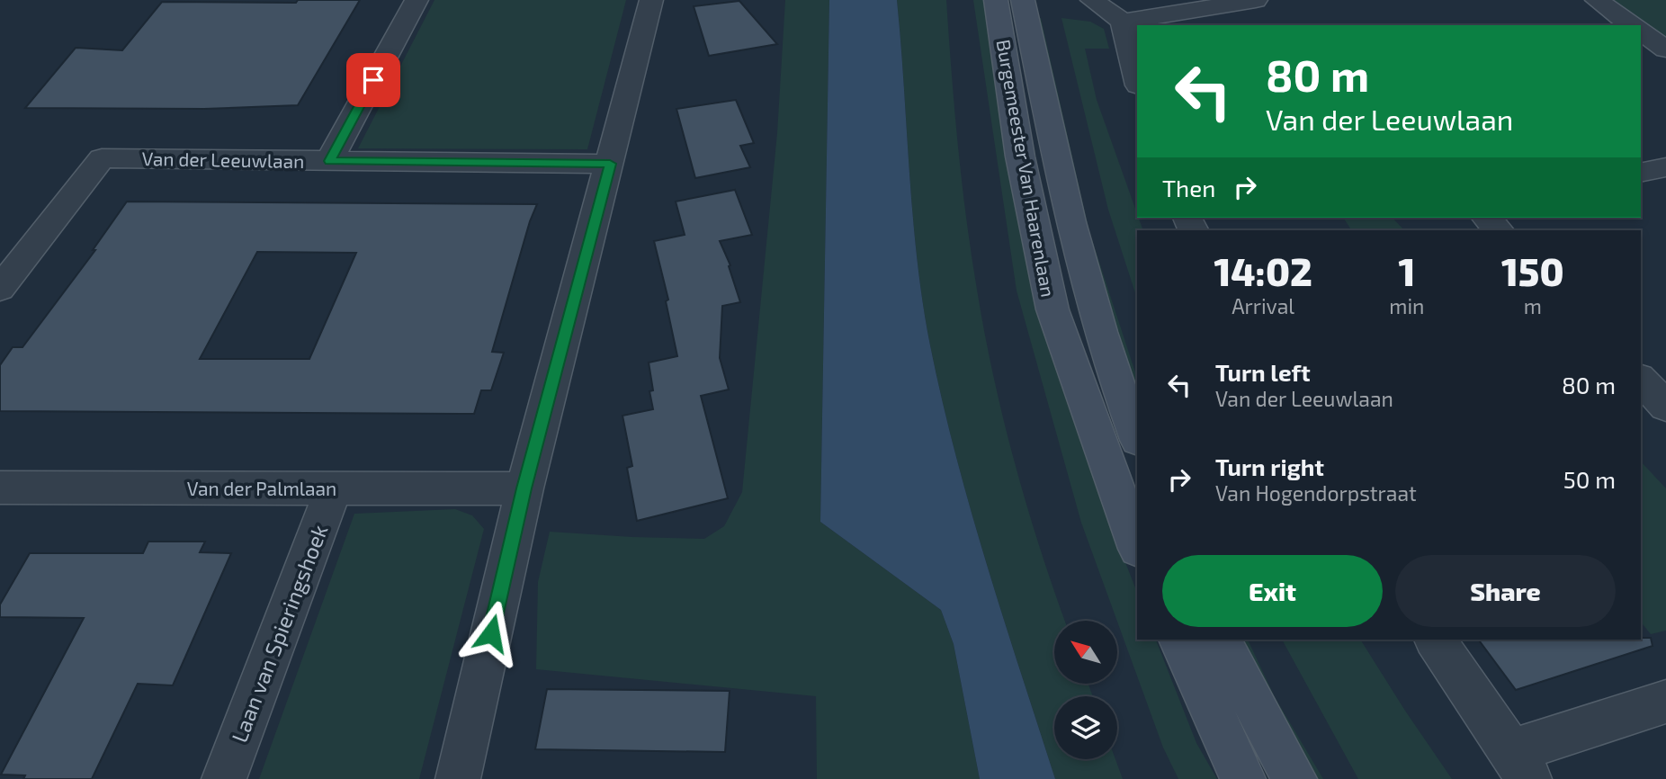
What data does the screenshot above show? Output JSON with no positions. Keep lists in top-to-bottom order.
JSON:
{
  "streets": {
    "main road": ["Burgemeester Van Haarenlaan"],
    "street": ["Van der Leeuwlaan", "Van der Palmlaan", "Laan van Spieringshoek"]
  },
  "crossings": [
    ["Van der Palmlaan", "Laan van Spieringshoek"]
  ],
  "north": "top left",
  "page": {
    "turn": ["80 m", "Van der Leeuwlaan"],
    "then": "Then",
    "eta": [
      "14:02",
      "Arrival",
      "1",
      "min",
      "150",
      "m"
    ],
    "list": [
      {
        "name": "Turn left",
        "note": "Van der Leeuwlaan",
        "value": "80 m"
      },
      {
        "name": "Turn right",
        "note": "Van Hogendorpstraat",
        "value": "50 m"
      }
    ],
    "buttons": ["Exit", "Share"]
  }
}
